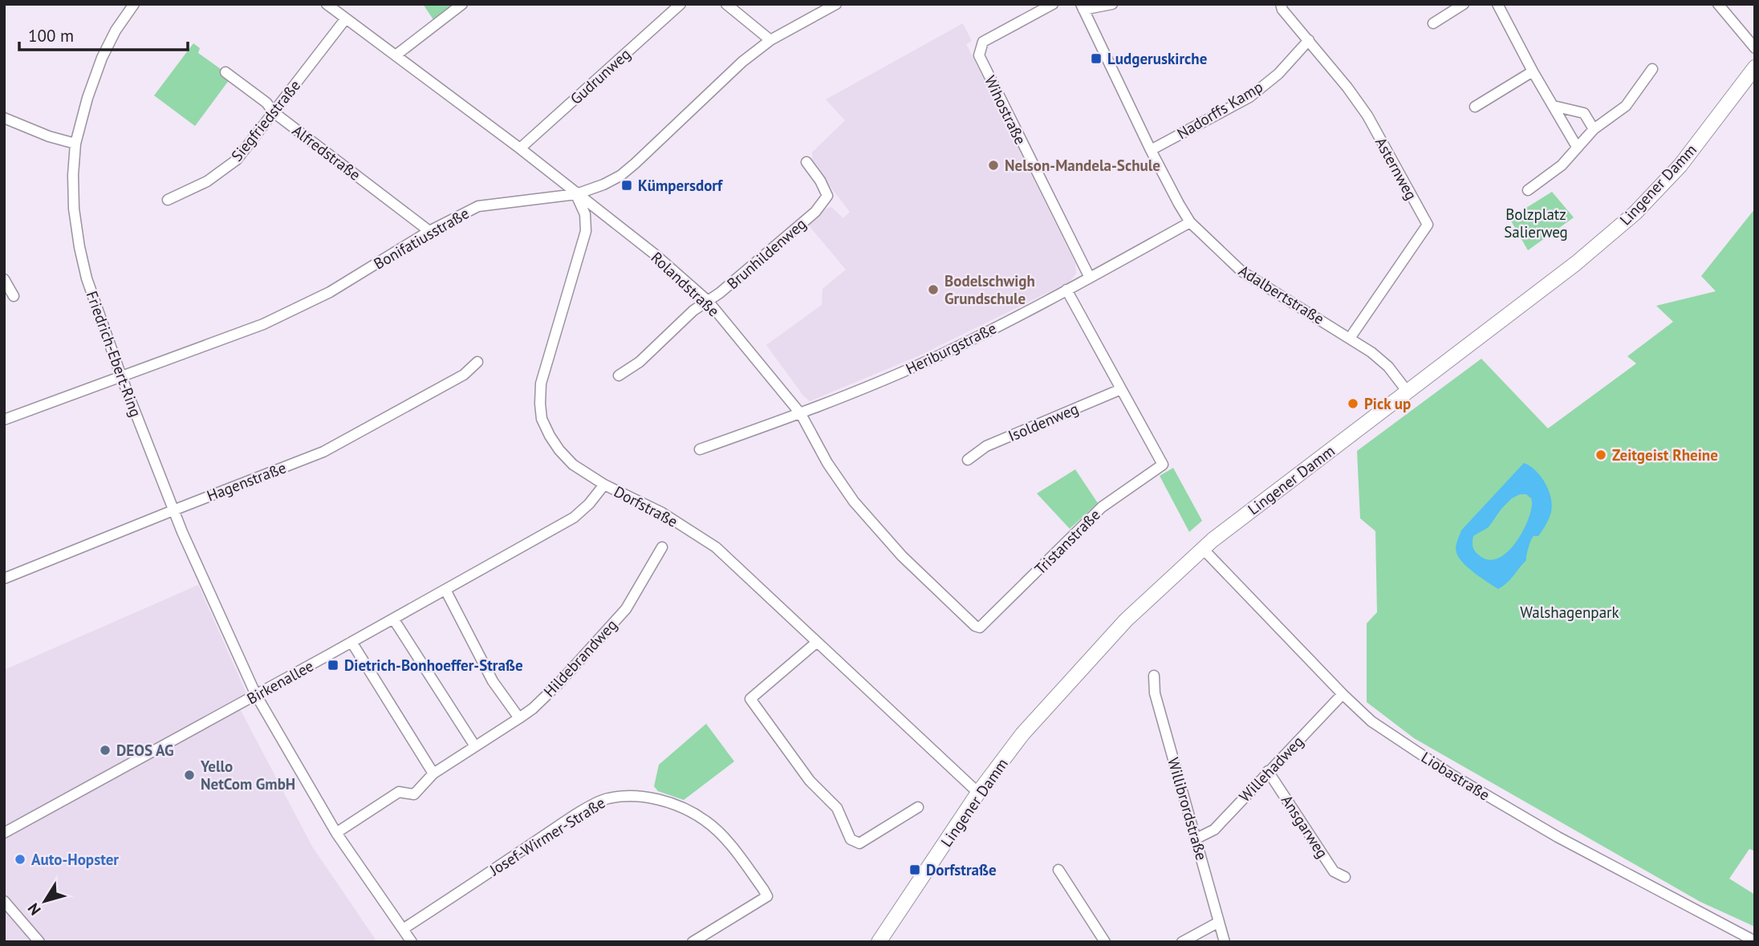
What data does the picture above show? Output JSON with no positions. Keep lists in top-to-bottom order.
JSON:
{
  "streets": {
    "main road": ["Lingener Damm"],
    "street": [
      "Gudrunweg",
      "Wihostraße",
      "Nadorffs Kamp",
      "Siegfriedstraße",
      "Alfredstraße",
      "Asternweg",
      "Bonifatiusstraße",
      "Brunhildenweg",
      "Rolandstraße",
      "Adalbertstraße",
      "Heriburgstraße",
      "Friedrich-Ebert-Ring",
      "Isoldenweg",
      "Hagenstraße",
      "Dorfstraße",
      "Tristanstraße",
      "Hildebrandweg",
      "Birkenallee",
      "Willehadweg",
      "Liobastraße",
      "Willibrordstraße",
      "Ansgarweg",
      "Josef-Wirmer-Straße"
    ]
  },
  "crossings": [
    ["Gudrunweg", "Rolandstraße"],
    ["Wihostraße", "Heriburgstraße"],
    ["Nadorffs Kamp", "Asternweg"],
    ["Nadorffs Kamp", "Adalbertstraße"],
    ["Siegfriedstraße", "Alfredstraße"],
    ["Siegfriedstraße", "Rolandstraße"],
    ["Alfredstraße", "Bonifatiusstraße"],
    ["Asternweg", "Adalbertstraße"],
    ["Lingener Damm", "Adalbertstraße"],
    ["Lingener Damm", "Dorfstraße"],
    ["Lingener Damm", "Liobastraße"],
    ["Bonifatiusstraße", "Rolandstraße"],
    ["Bonifatiusstraße", "Friedrich-Ebert-Ring"],
    ["Bonifatiusstraße", "Dorfstraße"],
    ["Brunhildenweg", "Rolandstraße"],
    ["Rolandstraße", "Heriburgstraße"],
    ["Rolandstraße", "Dorfstraße"],
    ["Rolandstraße", "Tristanstraße"],
    ["Adalbertstraße", "Heriburgstraße"],
    ["Friedrich-Ebert-Ring", "Hagenstraße"],
    ["Friedrich-Ebert-Ring", "Birkenallee"],
    ["Isoldenweg", "Tristanstraße"],
    ["Dorfstraße", "Birkenallee"],
    ["Willehadweg", "Liobastraße"],
    ["Willehadweg", "Willibrordstraße"],
    ["Willehadweg", "Ansgarweg"]
  ],
  "parks": ["Bolzplatz Salierweg", "Walshagenpark"],
  "places": {
    "transit": [
      "Ludgeruskirche",
      "Kümpersdorf",
      "Dietrich-Bonhoeffer-Straße",
      "Dorfstraße"
    ],
    "other": [
      "Nelson-Mandela-Schule",
      "Bodelschwigh Grundschule",
      "Pick up",
      "Zeitgeist Rheine",
      "DEOS AG",
      "Yello NetCom GmbH",
      "Auto-Hopster"
    ]
  },
  "scale_bar": "100 m",
  "north": "bottom left"
}
